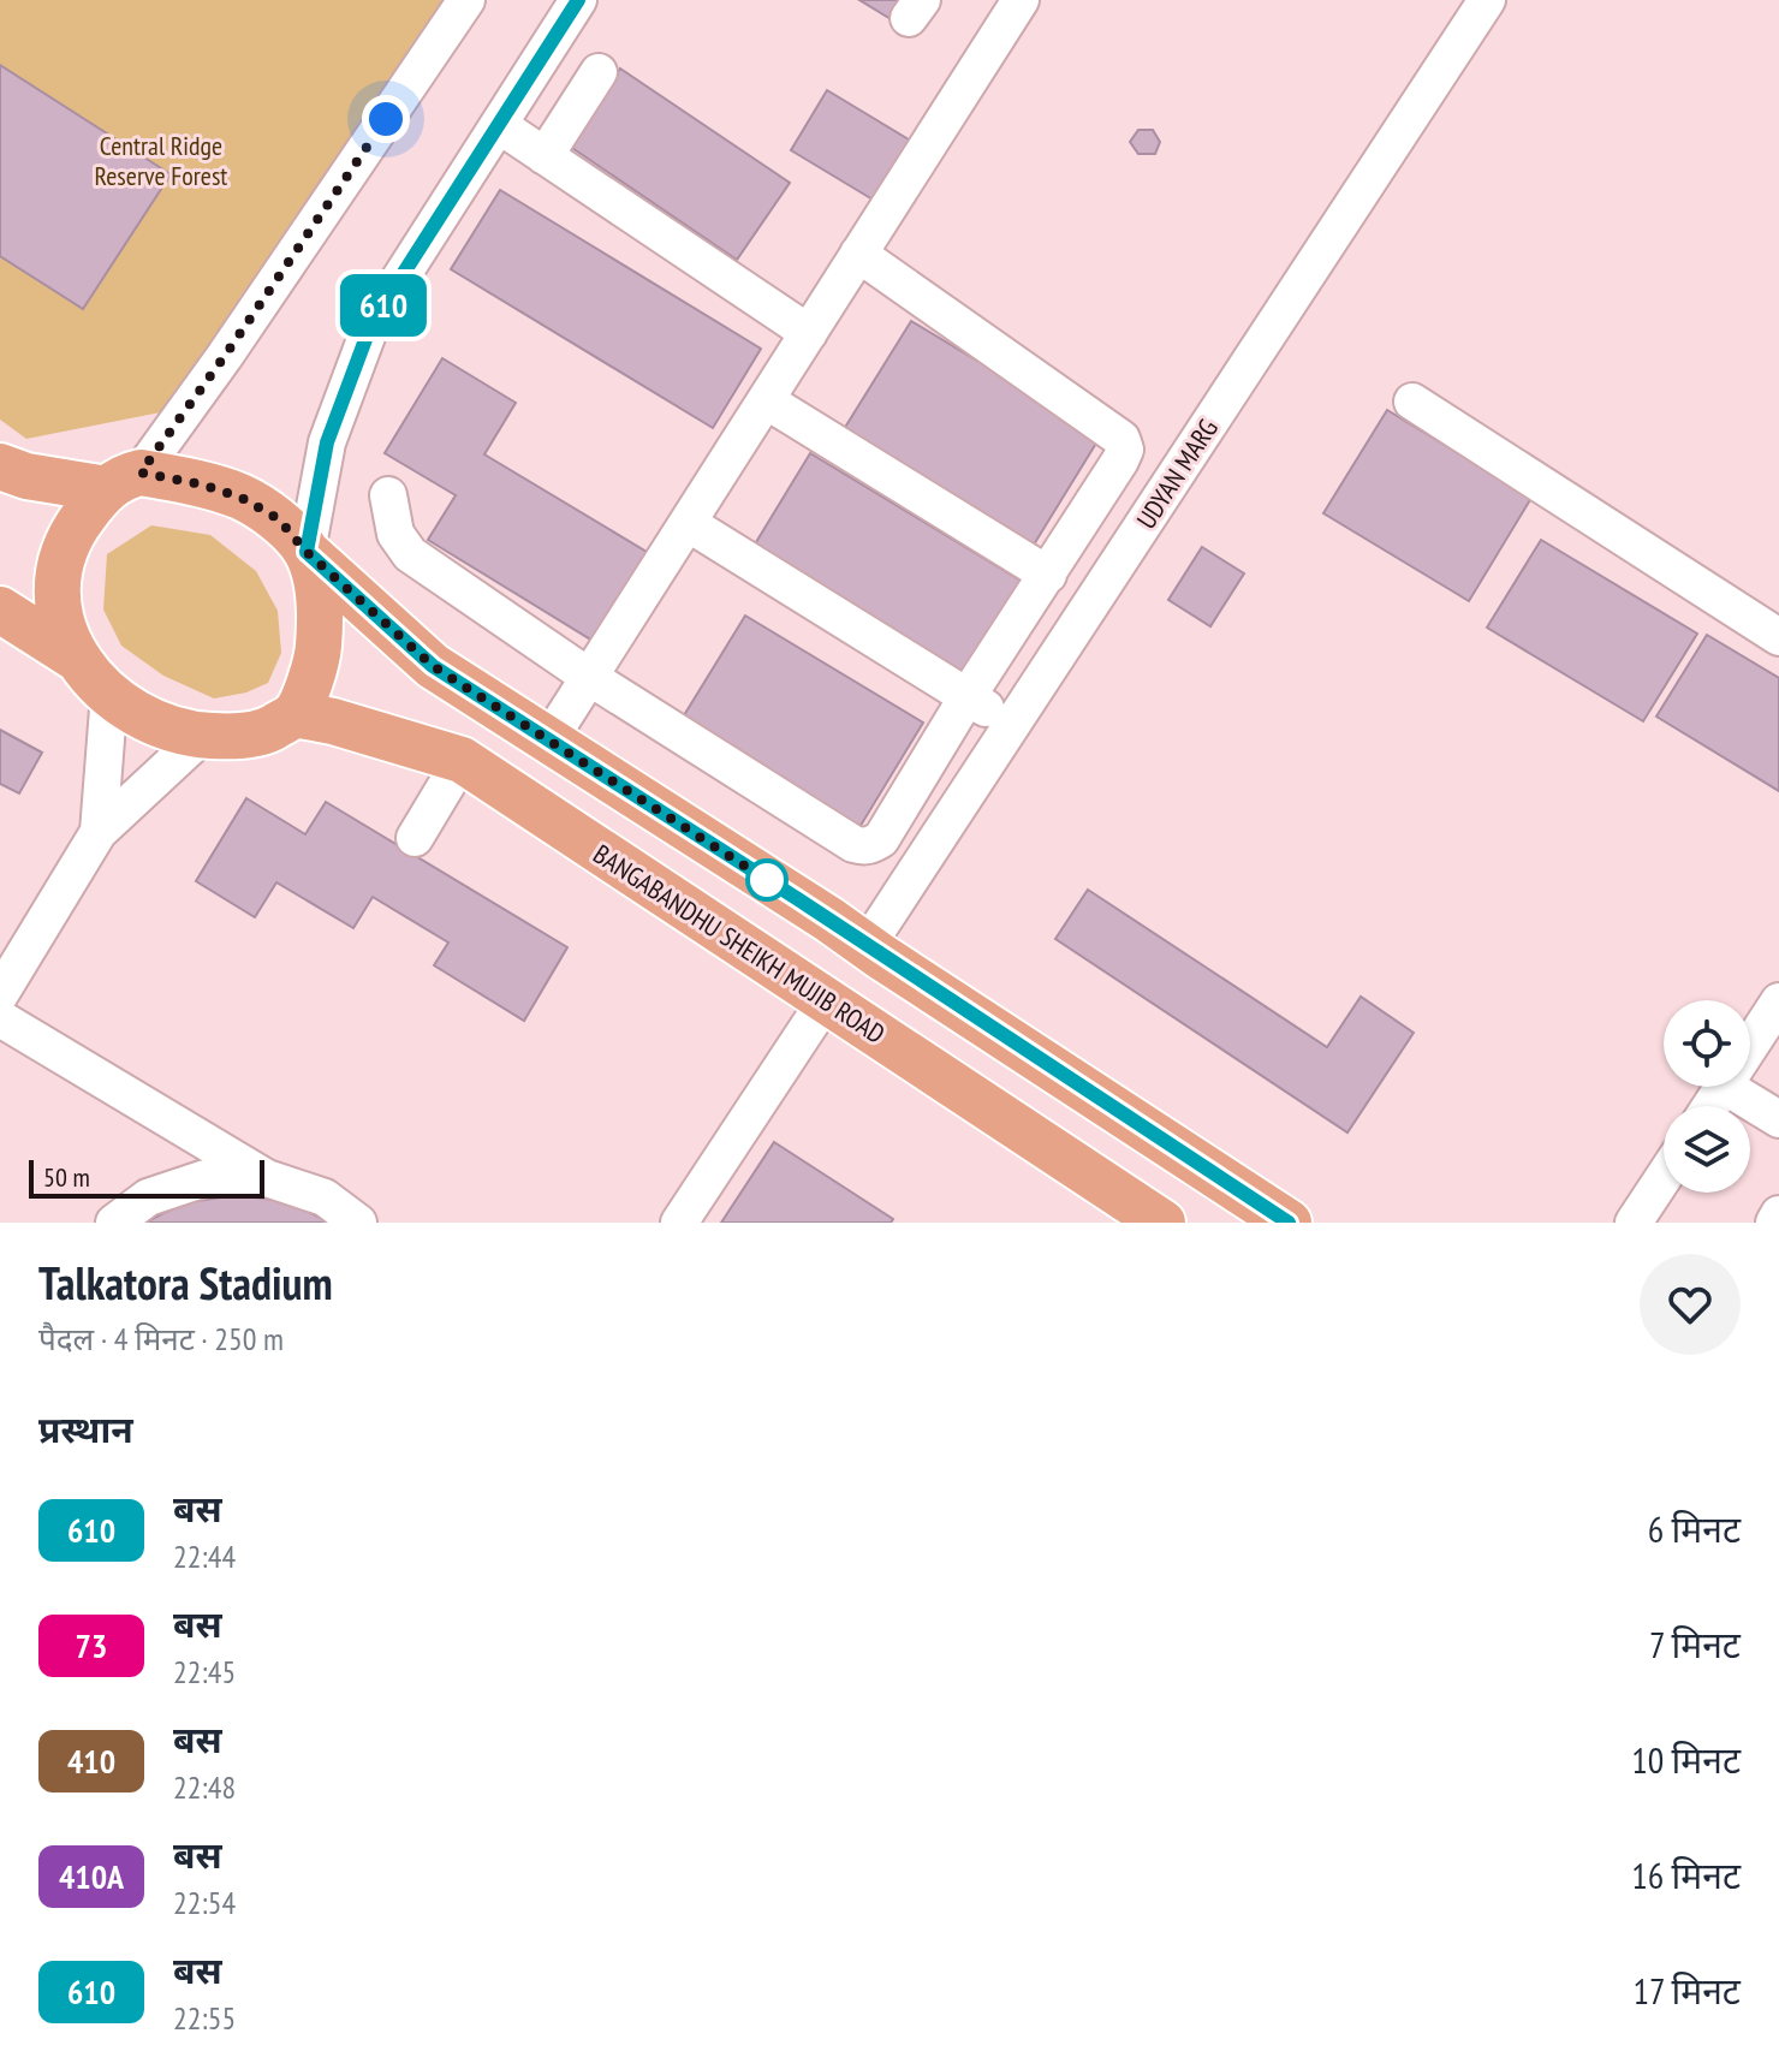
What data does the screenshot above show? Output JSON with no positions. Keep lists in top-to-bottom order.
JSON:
{
  "streets": {
    "main road": ["BANGABANDHU SHEIKH MUJIB ROAD"],
    "street": ["UDYAN MARG"]
  },
  "parks": ["Central Ridge Reserve Forest"],
  "lines": ["bus line 610"],
  "scale_bar": "50 m",
  "page": {
    "on_map": "610",
    "scale": "50 m",
    "heading": [
      ["Talkatora Stadium", "पैदल · 4 मिनट · 250 m"],
      "प्रस्थान"
    ],
    "list": [
      {
        "mark": "610",
        "name": "बस",
        "note": "22:44",
        "value": "6 मिनट"
      },
      {
        "mark": "73",
        "name": "बस",
        "note": "22:45",
        "value": "7 मिनट"
      },
      {
        "mark": "410",
        "name": "बस",
        "note": "22:48",
        "value": "10 मिनट"
      },
      {
        "mark": "410A",
        "name": "बस",
        "note": "22:54",
        "value": "16 मिनट"
      },
      {
        "mark": "610",
        "name": "बस",
        "note": "22:55",
        "value": "17 मिनट"
      }
    ]
  }
}
